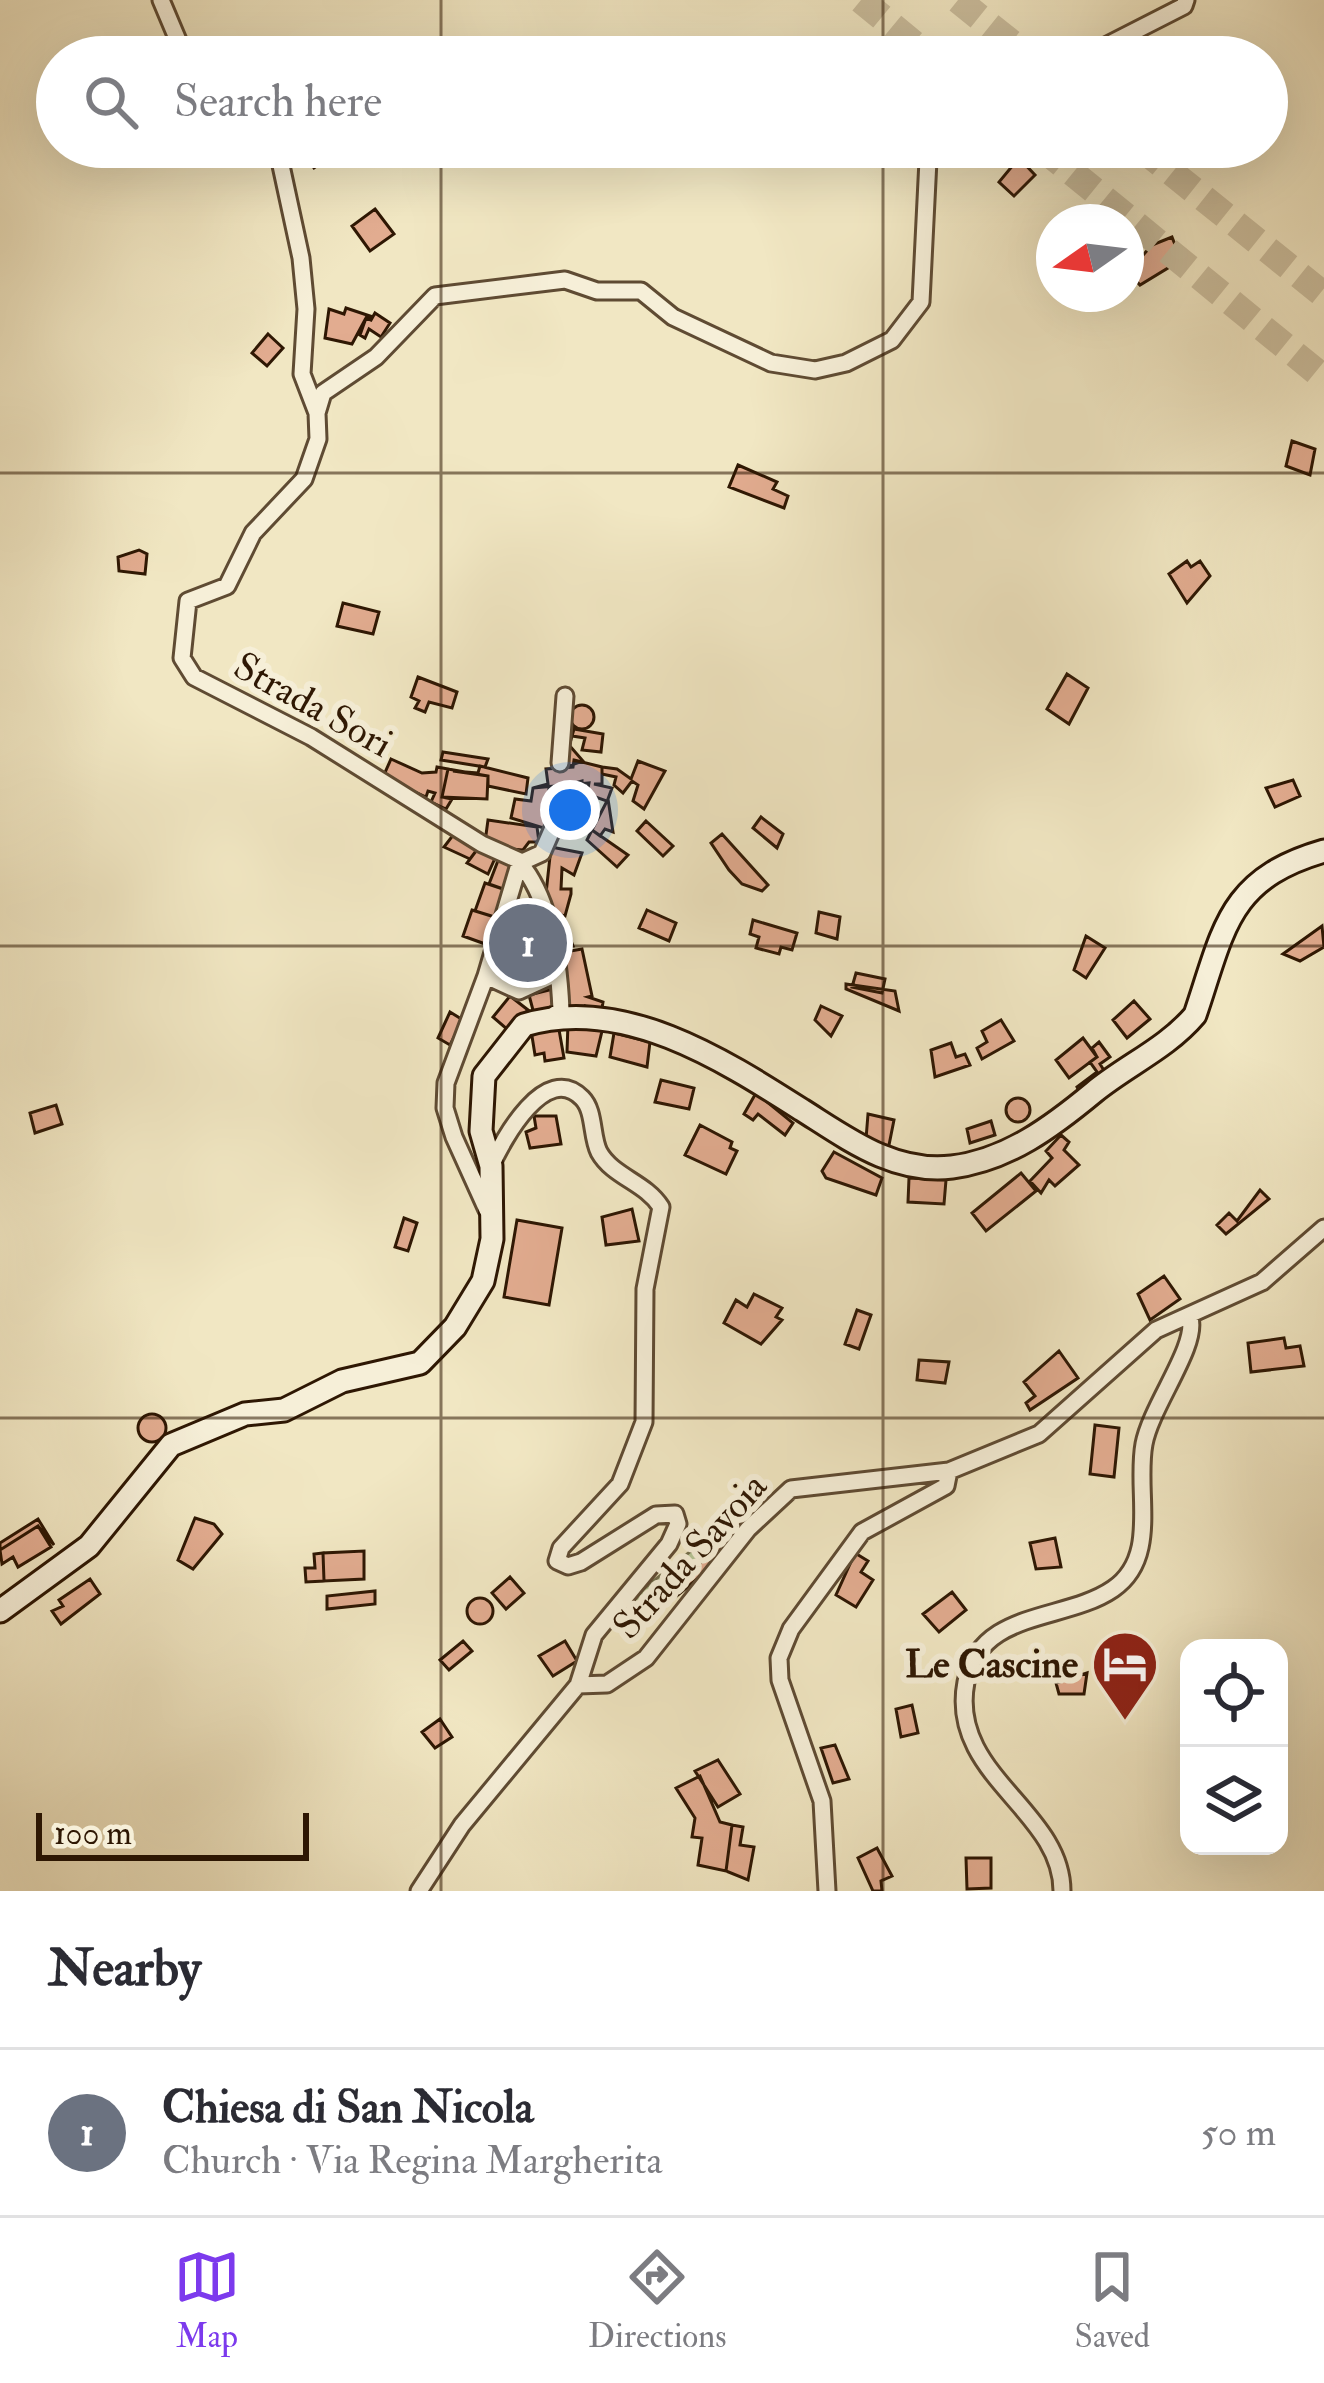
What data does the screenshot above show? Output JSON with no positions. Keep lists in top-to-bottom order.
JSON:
{
  "streets": {
    "street": ["Strada Sori", "Strada Savoia"]
  },
  "places": {
    "hotel": ["Le Cascine"]
  },
  "scale_bar": "100 m",
  "north": "left",
  "page": {
    "search": "Search here",
    "pins": "1",
    "scale": "100 m",
    "heading": "Nearby",
    "list": [
      {
        "mark": "1",
        "name": "Chiesa di San Nicola",
        "note": "Church · Via Regina Margherita",
        "value": "50 m"
      }
    ],
    "nav": ["Map", "Directions", "Saved"]
  }
}
